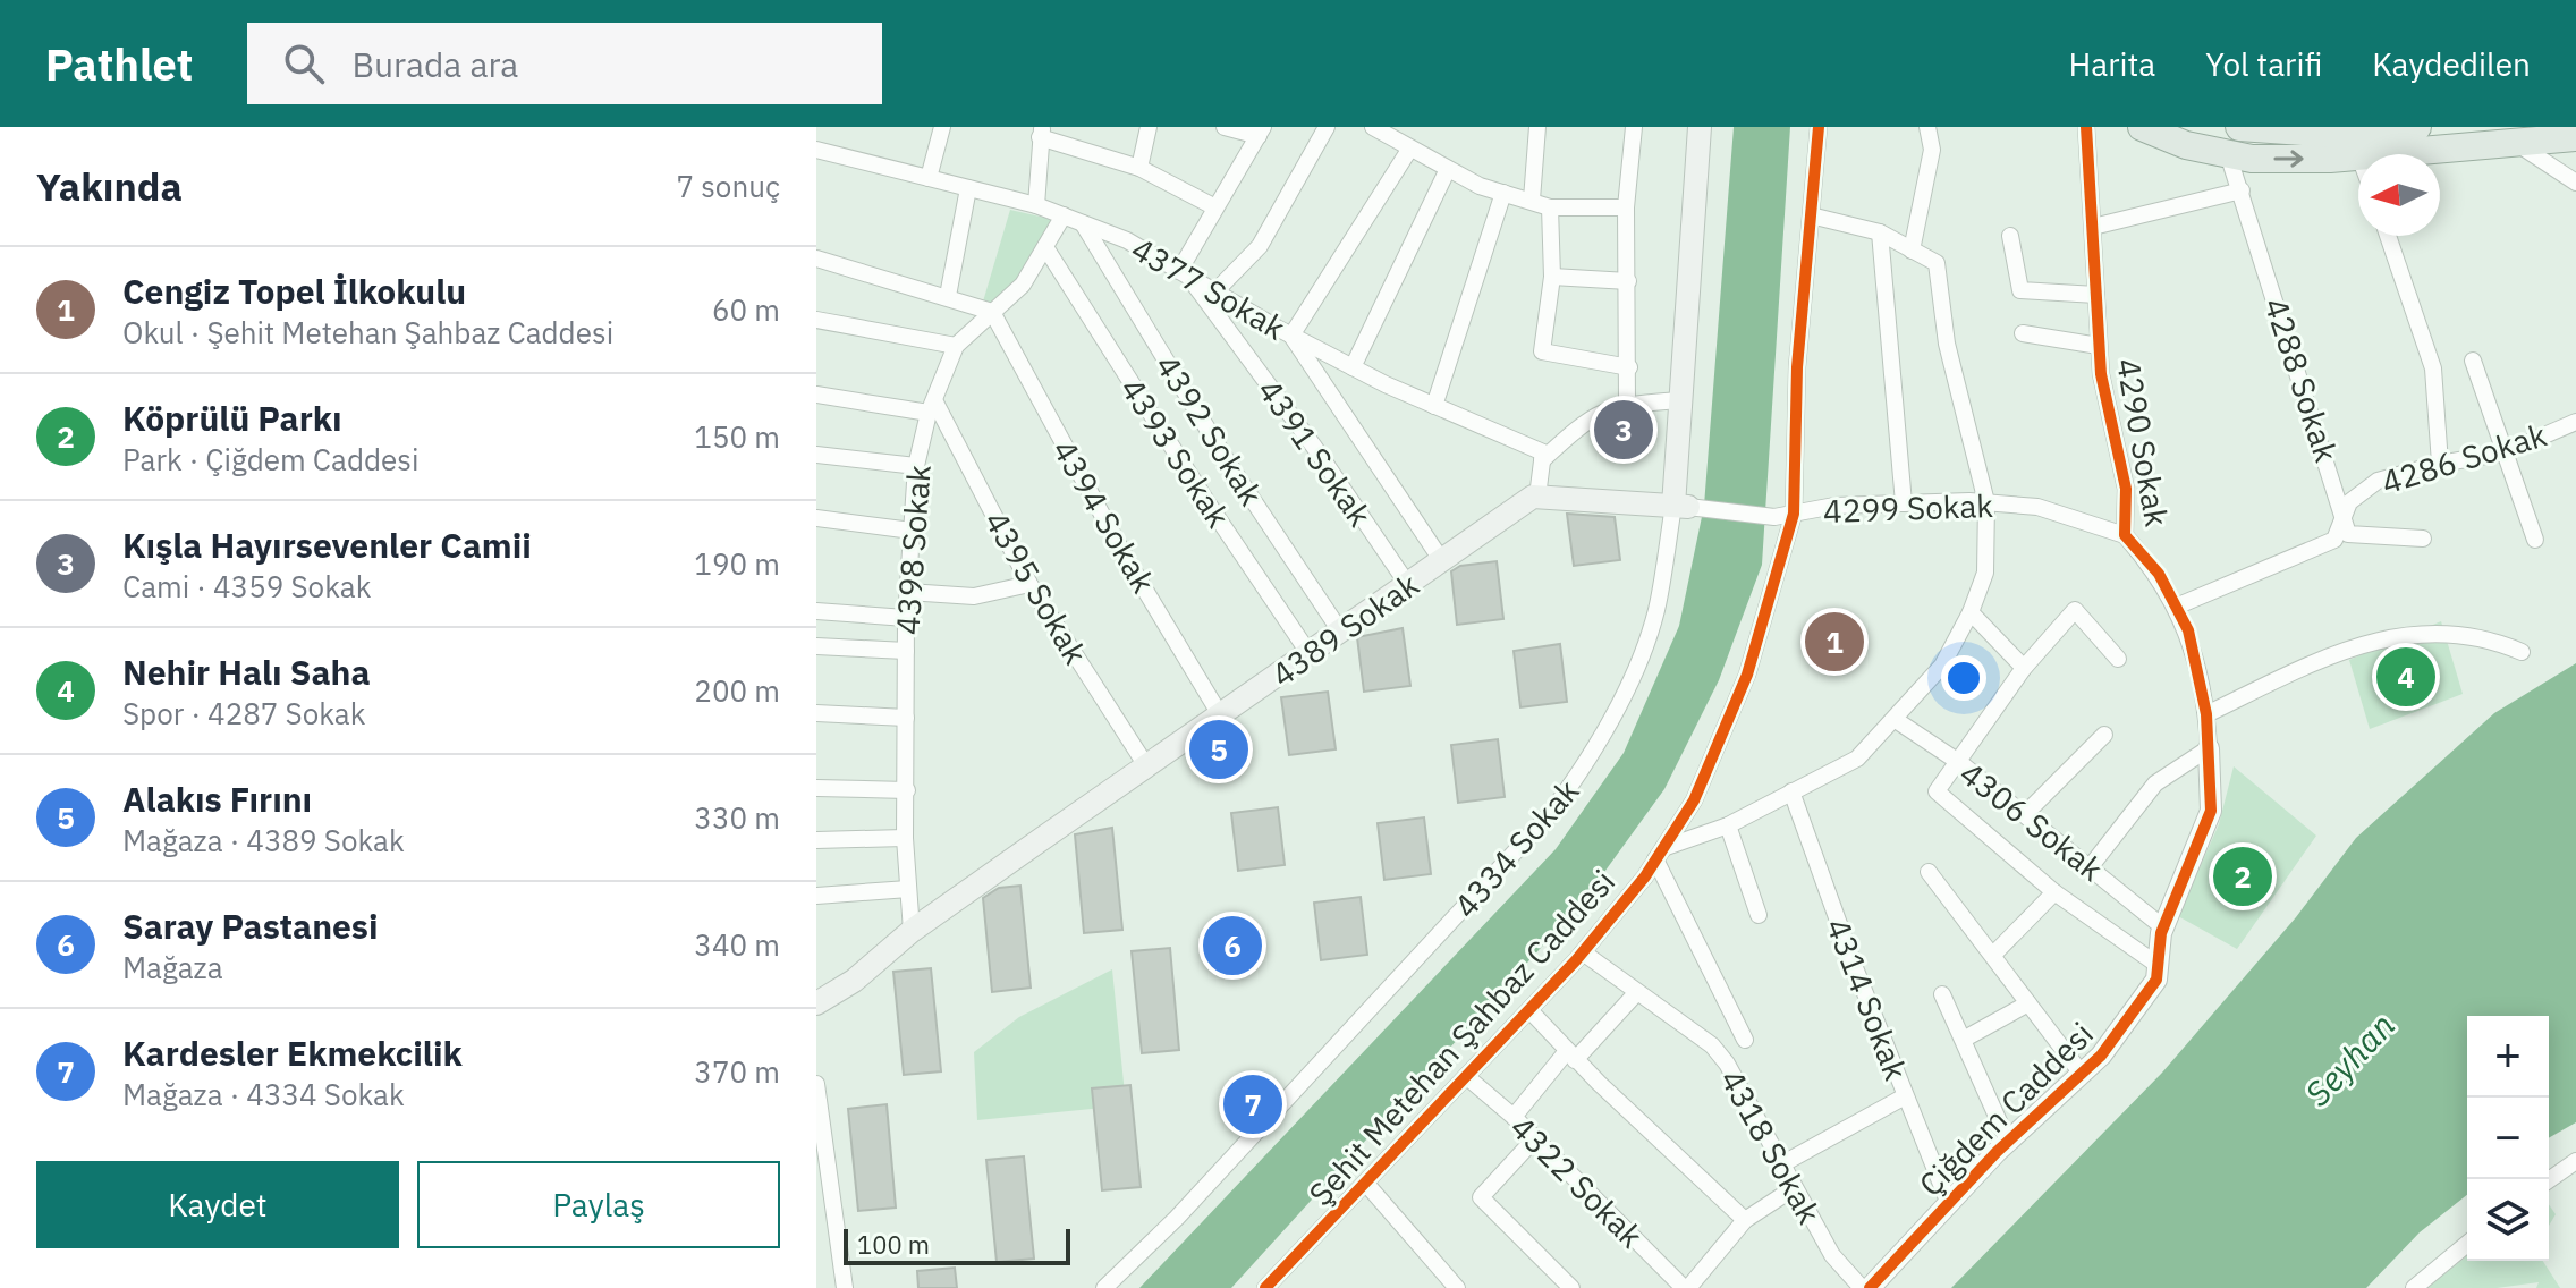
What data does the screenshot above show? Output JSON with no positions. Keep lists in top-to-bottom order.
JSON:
{
  "streets": {
    "main road": ["4389 Sokak", "4334 Sokak"],
    "street": [
      "4377 Sokak",
      "4288 Sokak",
      "4392 Sokak",
      "4290 Sokak",
      "4393 Sokak",
      "4391 Sokak",
      "4286 Sokak",
      "4299 Sokak",
      "4394 Sokak",
      "4398 Sokak",
      "4395 Sokak",
      "4306 Sokak",
      "4314 Sokak",
      "Şehit Metehan Şahbaz Caddesi",
      "Çiğdem Caddesi",
      "4318 Sokak",
      "4322 Sokak"
    ]
  },
  "crossings": [
    ["4377 Sokak", "4392 Sokak"],
    ["4377 Sokak", "4391 Sokak"],
    ["4377 Sokak", "4398 Sokak"],
    ["4288 Sokak", "4286 Sokak"],
    ["4392 Sokak", "4389 Sokak"],
    ["4290 Sokak", "4286 Sokak"],
    ["4290 Sokak", "4299 Sokak"],
    ["4290 Sokak", "Çiğdem Caddesi"],
    ["4393 Sokak", "4398 Sokak"],
    ["4393 Sokak", "4389 Sokak"],
    ["4391 Sokak", "4389 Sokak"],
    ["4299 Sokak", "4334 Sokak"],
    ["4299 Sokak", "Şehit Metehan Şahbaz Caddesi"],
    ["4394 Sokak", "4398 Sokak"],
    ["4394 Sokak", "4389 Sokak"],
    ["4398 Sokak", "4395 Sokak"],
    ["4398 Sokak", "4389 Sokak"],
    ["4395 Sokak", "4389 Sokak"],
    ["4306 Sokak", "Çiğdem Caddesi"],
    ["4314 Sokak", "Çiğdem Caddesi"],
    ["Şehit Metehan Şahbaz Caddesi", "4318 Sokak"],
    ["Şehit Metehan Şahbaz Caddesi", "4322 Sokak"]
  ],
  "water": ["Seyhan"],
  "scale_bar": "100 m",
  "north": "left",
  "page": {
    "header": "Pathlet",
    "search": "Burada ara",
    "nav": ["Harita", "Yol tarifi", "Kaydedilen"],
    "heading": ["Yakında", "7 sonuç"],
    "list": [
      {
        "mark": "1",
        "name": "Cengiz Topel İlkokulu",
        "note": "Okul · Şehit Metehan Şahbaz Caddesi",
        "value": "60 m"
      },
      {
        "mark": "2",
        "name": "Köprülü Parkı",
        "note": "Park · Çiğdem Caddesi",
        "value": "150 m"
      },
      {
        "mark": "3",
        "name": "Kışla Hayırsevenler Camii",
        "note": "Cami · 4359 Sokak",
        "value": "190 m"
      },
      {
        "mark": "4",
        "name": "Nehir Halı Saha",
        "note": "Spor · 4287 Sokak",
        "value": "200 m"
      },
      {
        "mark": "5",
        "name": "Alakıs Fırını",
        "note": "Mağaza · 4389 Sokak",
        "value": "330 m"
      },
      {
        "mark": "6",
        "name": "Saray Pastanesi",
        "note": "Mağaza",
        "value": "340 m"
      },
      {
        "mark": "7",
        "name": "Kardesler Ekmekcilik",
        "note": "Mağaza · 4334 Sokak",
        "value": "370 m"
      }
    ],
    "pins": [
      "3",
      "1",
      "4",
      "5",
      "2",
      "6",
      "7"
    ],
    "map_buttons": ["+", "−"],
    "buttons": ["Kaydet", "Paylaş"],
    "scale": "100 m"
  }
}
